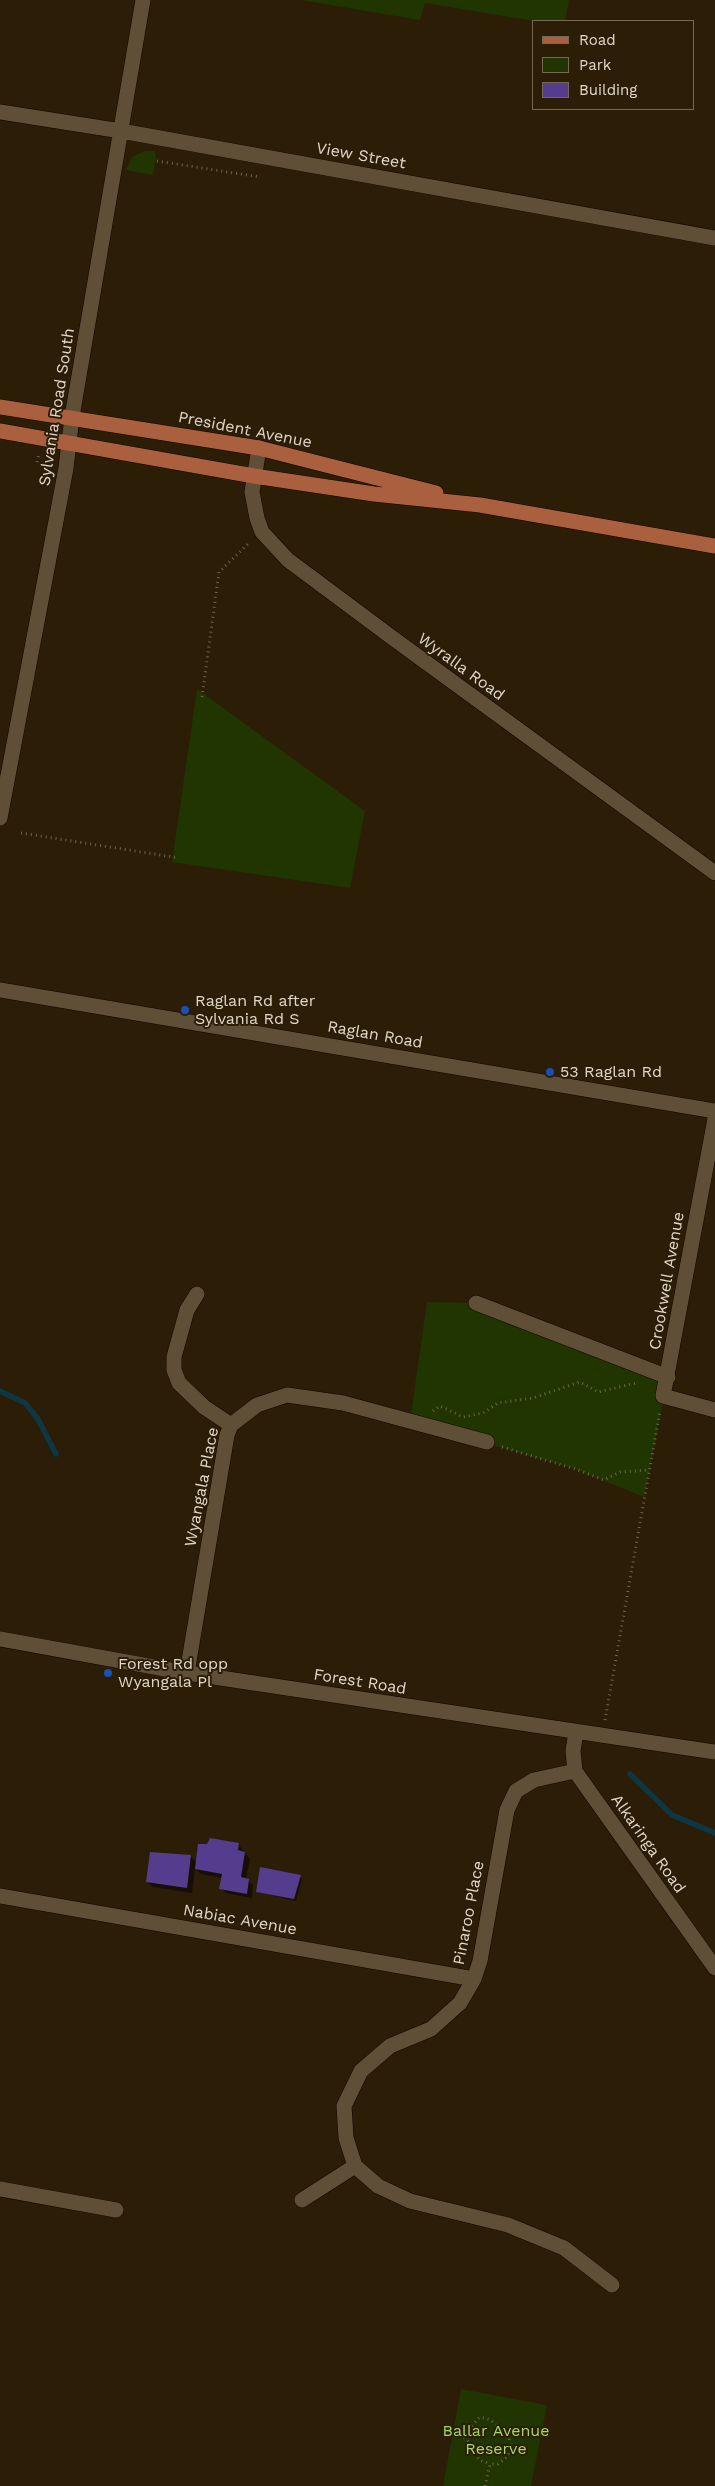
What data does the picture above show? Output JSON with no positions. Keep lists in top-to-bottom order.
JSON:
{
  "streets": {
    "main road": ["President Avenue"],
    "street": [
      "View Street",
      "Sylvania Road South",
      "Wyralla Road",
      "Raglan Road",
      "Crookwell Avenue",
      "Wyangala Place",
      "Forest Road",
      "Alkaringa Road",
      "Pinaroo Place",
      "Nabiac Avenue"
    ]
  },
  "crossings": [
    ["View Street", "Sylvania Road South"],
    ["Sylvania Road South", "President Avenue"],
    ["President Avenue", "Wyralla Road"],
    ["Wyangala Place", "Forest Road"],
    ["Alkaringa Road", "Pinaroo Place"],
    ["Pinaroo Place", "Nabiac Avenue"]
  ],
  "parks": ["Ballar Avenue Reserve"],
  "places": ["Raglan Rd after Sylvania Rd S", "53 Raglan Rd", "Forest Rd opp Wyangala Pl"],
  "legend": ["Road", "Park", "Building"]
}
